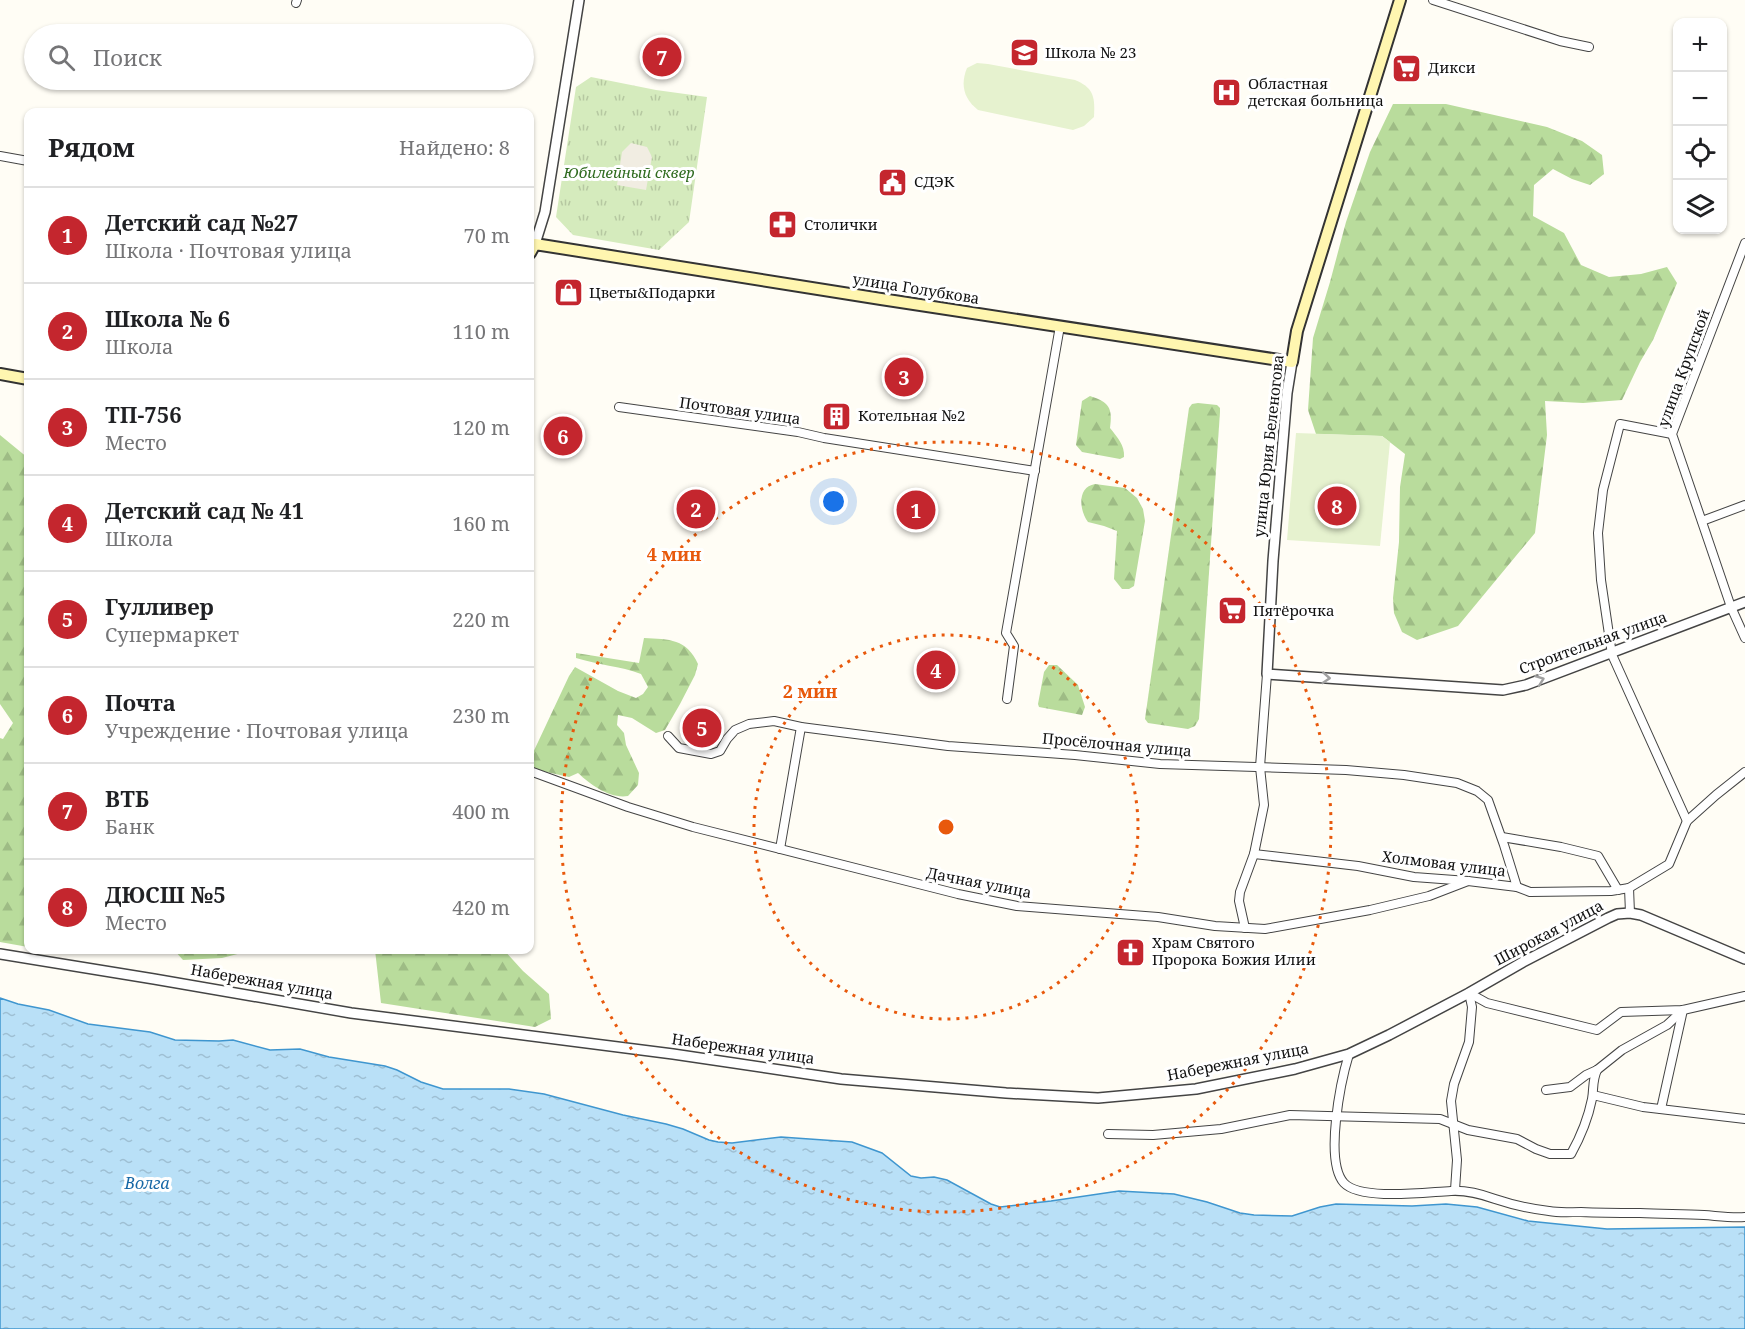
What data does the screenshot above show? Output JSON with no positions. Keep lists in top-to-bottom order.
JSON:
{
  "streets": {
    "main road": ["улица Голубкова", "улица Юрия Беленогова"],
    "street": [
      "улица Крупской",
      "Почтовая улица",
      "Строительная улица",
      "Просёлочная улица",
      "Холмовая улица",
      "Дачная улица",
      "Широкая улица",
      "Набережная улица"
    ]
  },
  "crossings": [
    ["улица Голубкова", "улица Юрия Беленогова"],
    ["улица Крупской", "Строительная улица"],
    ["улица Юрия Беленогова", "Строительная улица"],
    ["улица Юрия Беленогова", "Просёлочная улица"],
    ["улица Юрия Беленогова", "Холмовая улица"],
    ["улица Юрия Беленогова", "Дачная улица"],
    ["Просёлочная улица", "Холмовая улица"],
    ["Холмовая улица", "Дачная улица"],
    ["Широкая улица", "Набережная улица"]
  ],
  "one_way": ["Строительная улица"],
  "water": ["Волга"],
  "parks": ["Юбилейный сквер"],
  "places": {
    "school or university": ["Школа № 23"],
    "supermarket": ["Дикси", "Пятёрочка"],
    "hospital": ["Областная детская больница"],
    "public building": ["СДЭК"],
    "pharmacy": ["Столички"],
    "shop": ["Цветы&Подарки"],
    "building": ["Котельная №2"],
    "church": ["Храм Святого Пророка Божия Илии"]
  },
  "page": {
    "map_buttons": ["+", "−"],
    "search": "Поиск",
    "pins": [
      "7",
      "3",
      "6",
      "8",
      "2",
      "1",
      "4",
      "5"
    ],
    "heading": ["Рядом", "Найдено: 8"],
    "list": [
      {
        "mark": "1",
        "name": "Детский сад №27",
        "note": "Школа · Почтовая улица",
        "value": "70 m"
      },
      {
        "mark": "2",
        "name": "Школа № 6",
        "note": "Школа",
        "value": "110 m"
      },
      {
        "mark": "3",
        "name": "ТП-756",
        "note": "Место",
        "value": "120 m"
      },
      {
        "mark": "4",
        "name": "Детский сад № 41",
        "note": "Школа",
        "value": "160 m"
      },
      {
        "mark": "5",
        "name": "Гулливер",
        "note": "Супермаркет",
        "value": "220 m"
      },
      {
        "mark": "6",
        "name": "Почта",
        "note": "Учреждение · Почтовая улица",
        "value": "230 m"
      },
      {
        "mark": "7",
        "name": "ВТБ",
        "note": "Банк",
        "value": "400 m"
      },
      {
        "mark": "8",
        "name": "ДЮСШ №5",
        "note": "Место",
        "value": "420 m"
      }
    ]
  },
  "rings": ["4 мин", "2 мин"]
}
